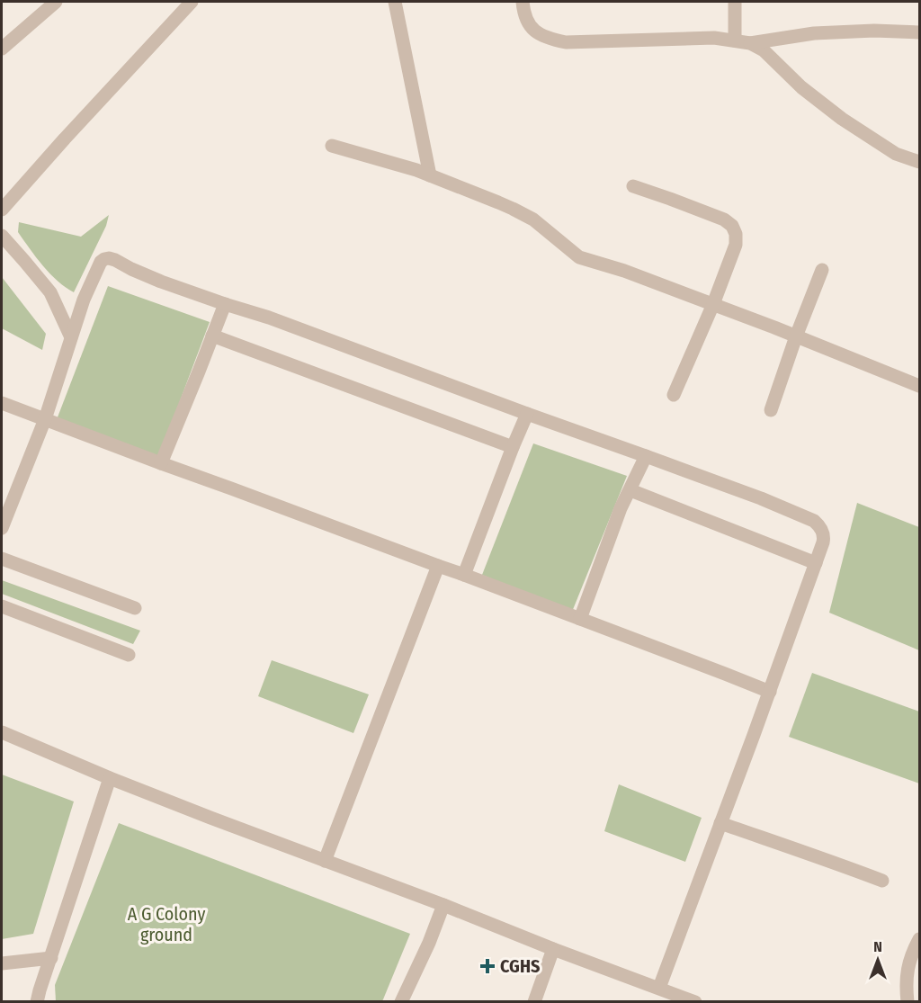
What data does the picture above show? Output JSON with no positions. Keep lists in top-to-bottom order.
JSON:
{
  "parks": ["A G Colony ground"],
  "places": {
    "health": ["CGHS"]
  },
  "north": "top"
}
